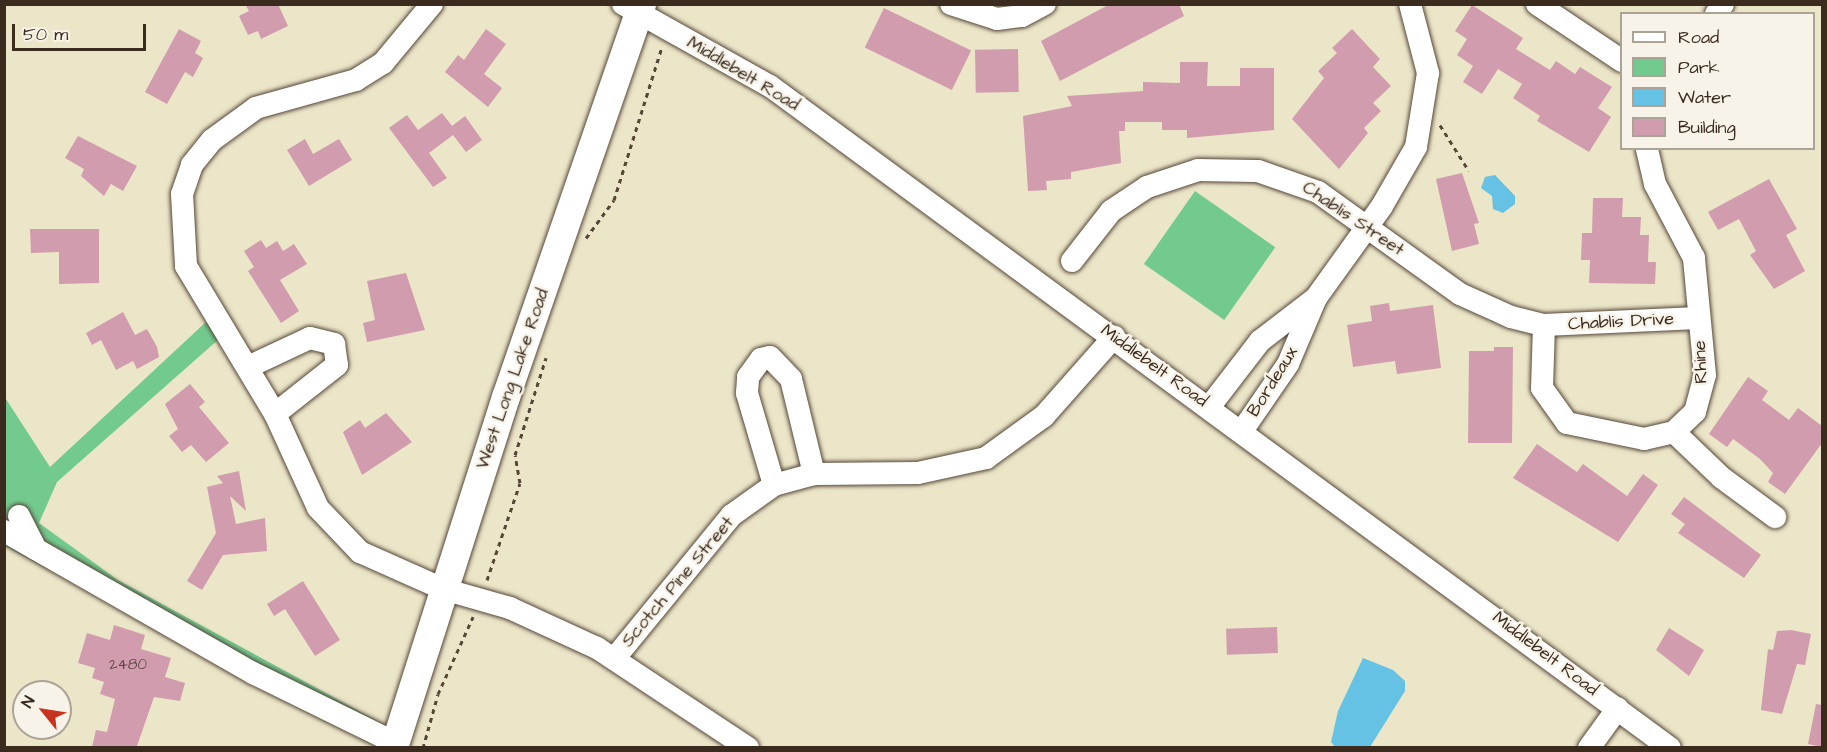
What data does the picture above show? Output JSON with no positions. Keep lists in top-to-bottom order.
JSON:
{
  "streets": {
    "main road": ["West Long Lake Road"],
    "street": [
      "Middlebelt Road",
      "Chablis Street",
      "Chablis Drive",
      "Rhine",
      "Bordeaux",
      "Scotch Pine Street"
    ]
  },
  "crossings": [
    ["Middlebelt Road", "West Long Lake Road"],
    ["Middlebelt Road", "Bordeaux"],
    ["Middlebelt Road", "Scotch Pine Street"],
    ["Chablis Street", "Chablis Drive"],
    ["Chablis Street", "Bordeaux"],
    ["Chablis Drive", "Rhine"]
  ],
  "house_numbers": ["2480"],
  "legend": [
    "Road",
    "Park",
    "Water",
    "Building"
  ],
  "scale_bar": "50 m",
  "north": "top left"
}
